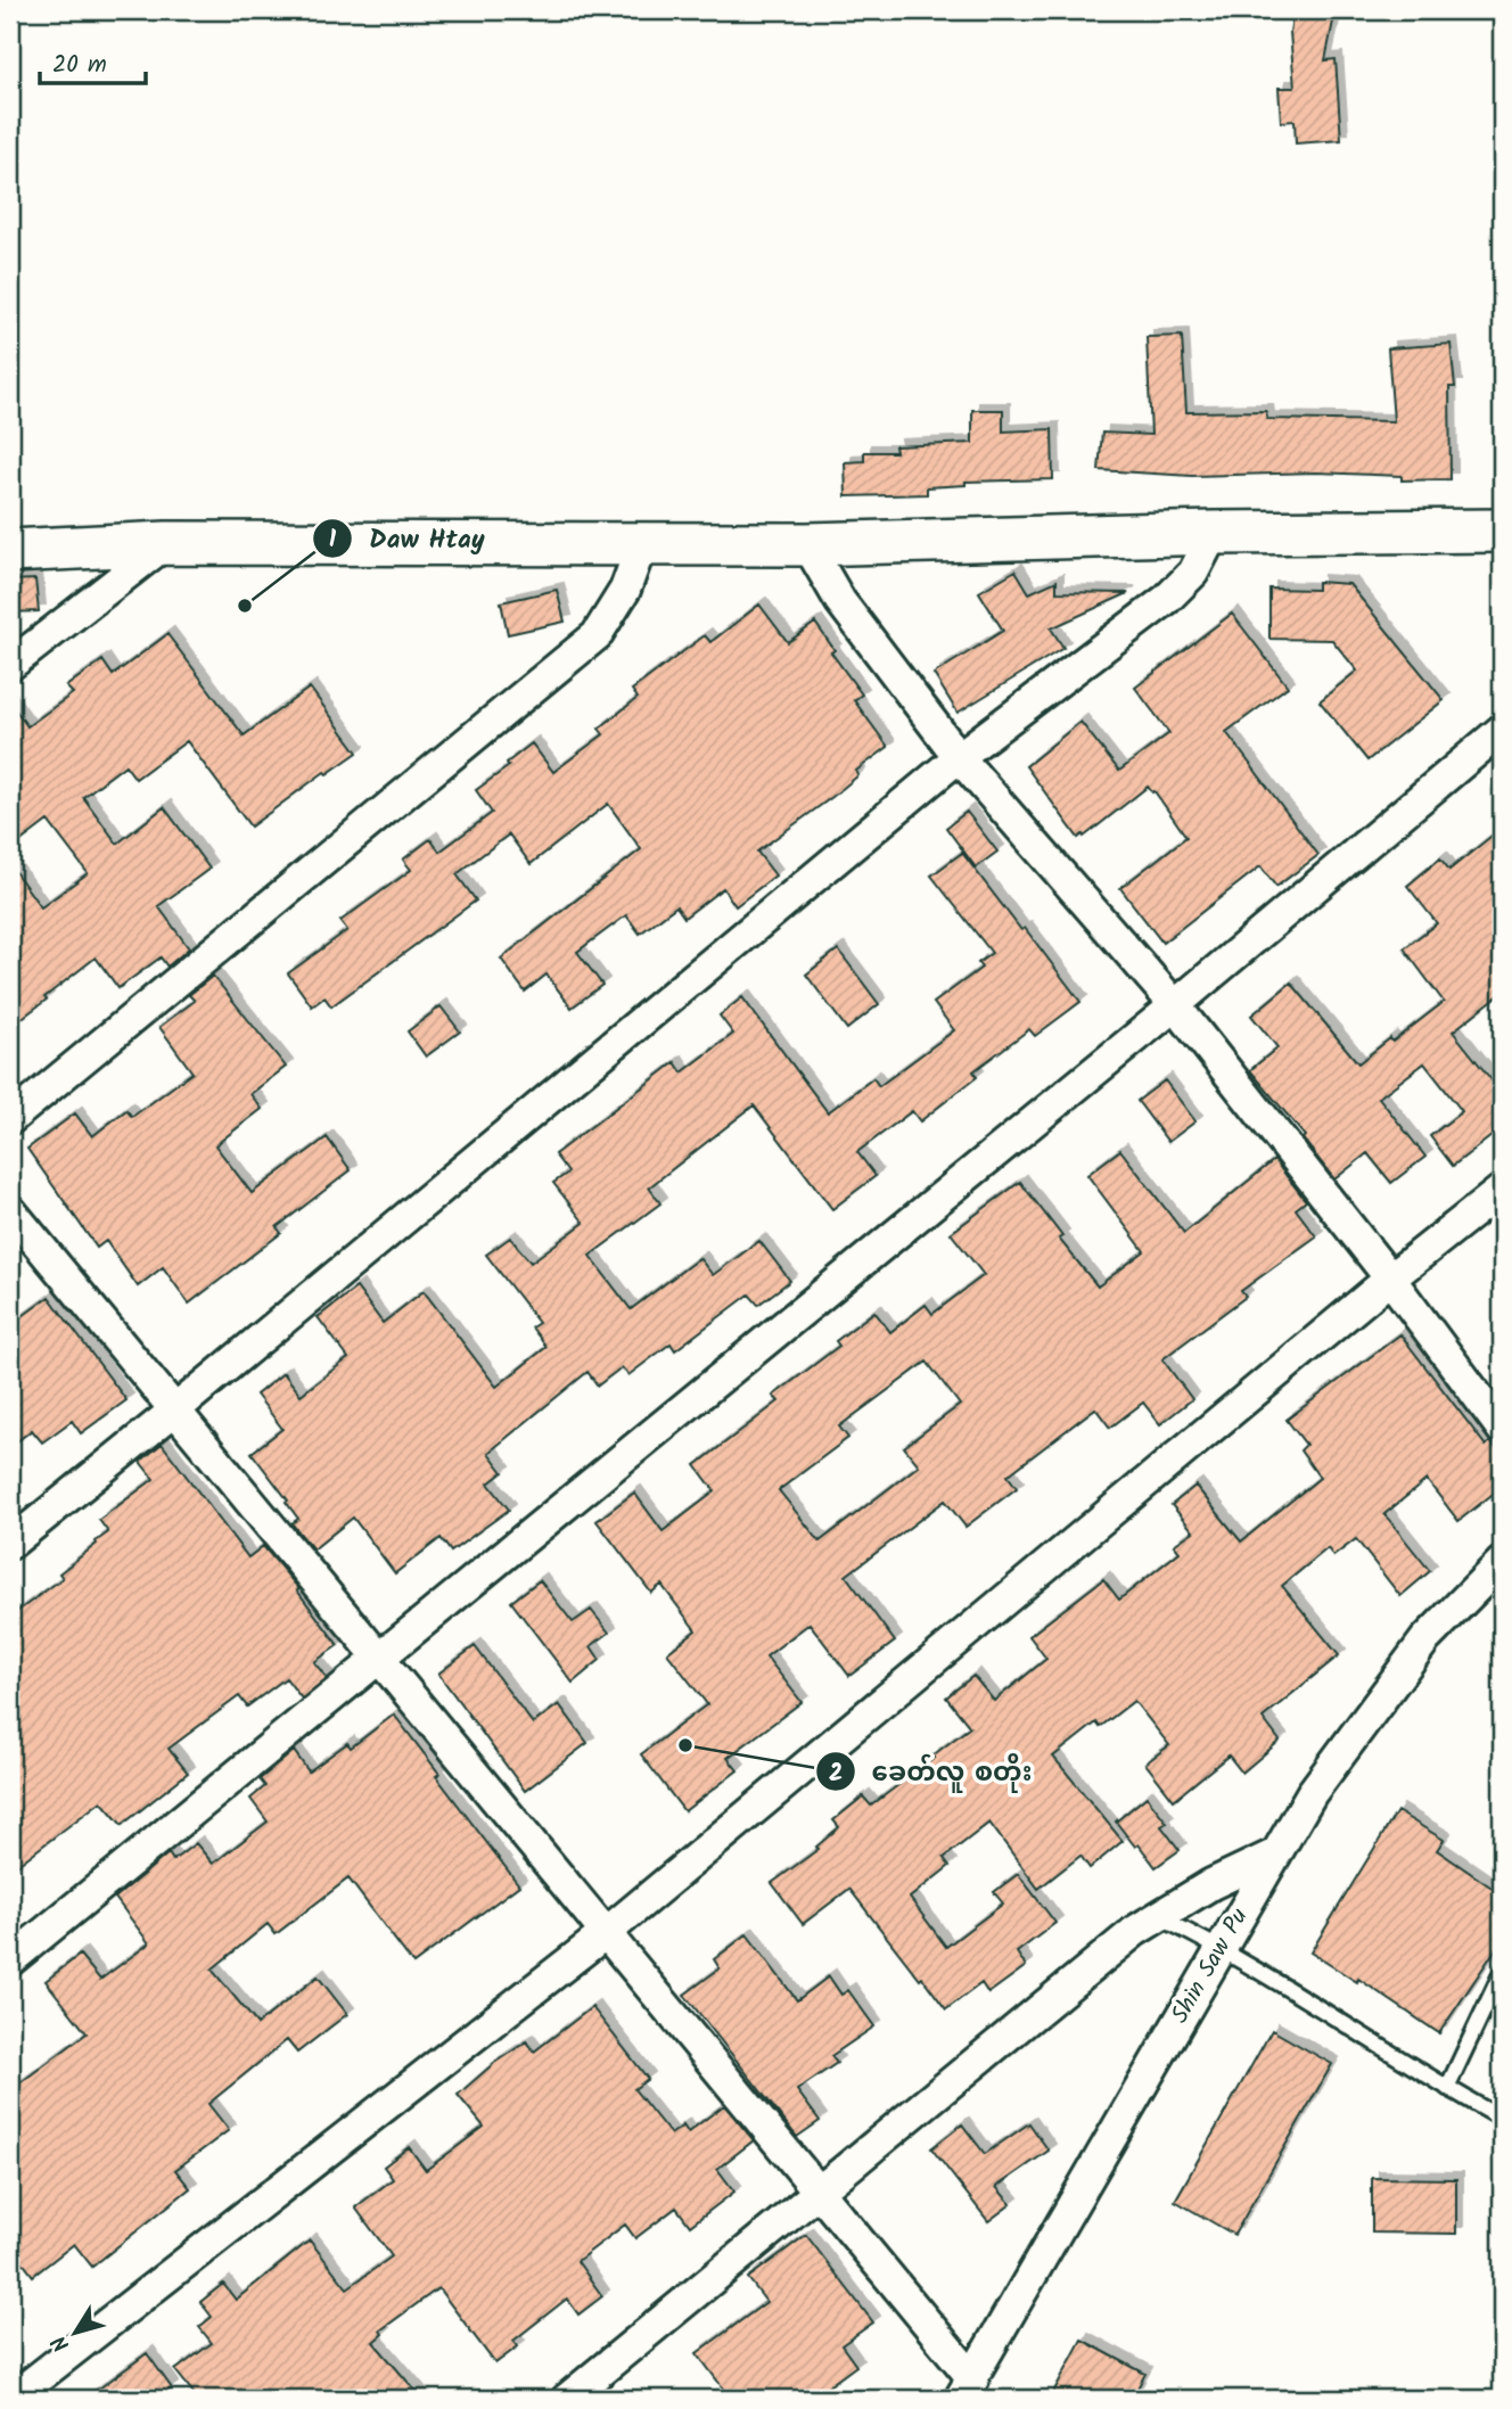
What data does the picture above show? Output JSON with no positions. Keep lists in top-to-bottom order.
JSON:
{
  "streets": {
    "street": ["Shin Saw Pu"]
  },
  "places": ["Daw Htay", "ခေတ်လူ စတိုး"],
  "scale_bar": "20 m",
  "north": "bottom left"
}
